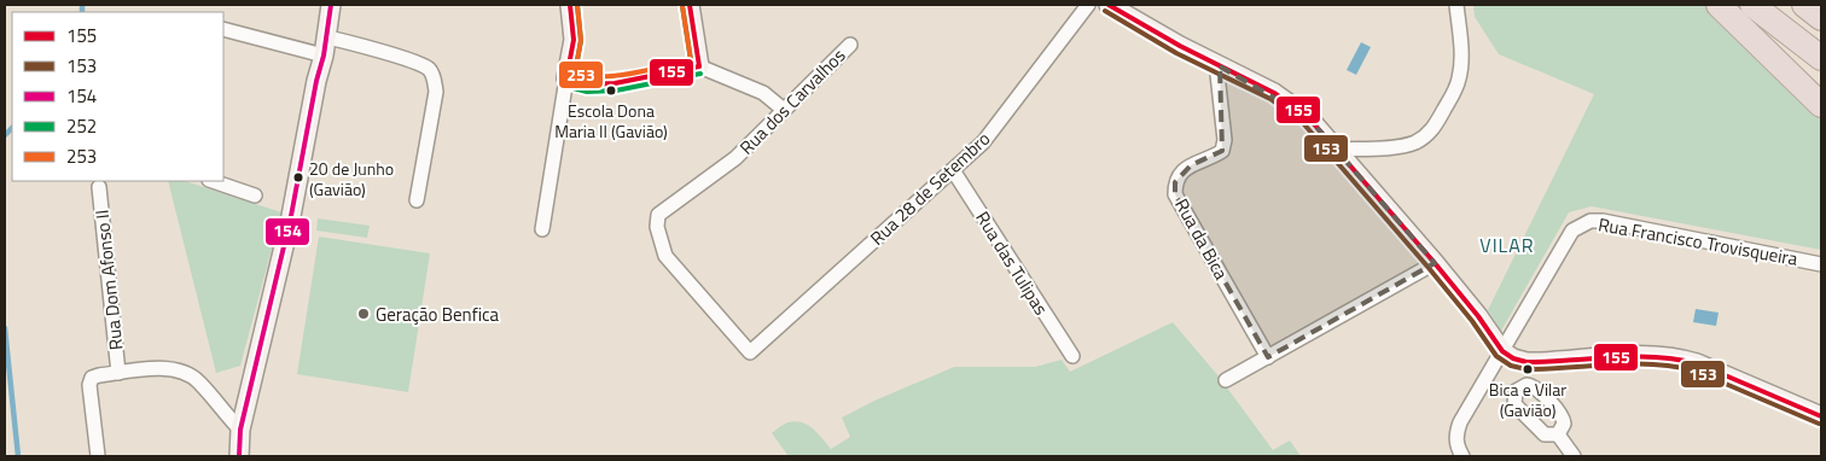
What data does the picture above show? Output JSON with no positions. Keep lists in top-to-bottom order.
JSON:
{
  "streets": {
    "street": [
      "Rua dos Carvalhos",
      "Rua 28 de Setembro",
      "Rua da Bica",
      "Rua Francisco Trovisqueira",
      "Rua das Tulipas",
      "Rua Dom Afonso II"
    ]
  },
  "crossings": [
    ["Rua dos Carvalhos", "Rua 28 de Setembro"],
    ["Rua 28 de Setembro", "Rua das Tulipas"]
  ],
  "districts": ["VILAR"],
  "places": [
    "Escola Dona Maria II (Gavião)",
    "20 de Junho (Gavião)",
    "Geração Benfica",
    "Bica e Vilar (Gavião)"
  ],
  "lines": [
    "transit line 155",
    "transit line 154",
    "transit line 252",
    "transit line 253",
    "transit line 153"
  ],
  "legend": [
    "155",
    "153",
    "154",
    "252",
    "253"
  ]
}
